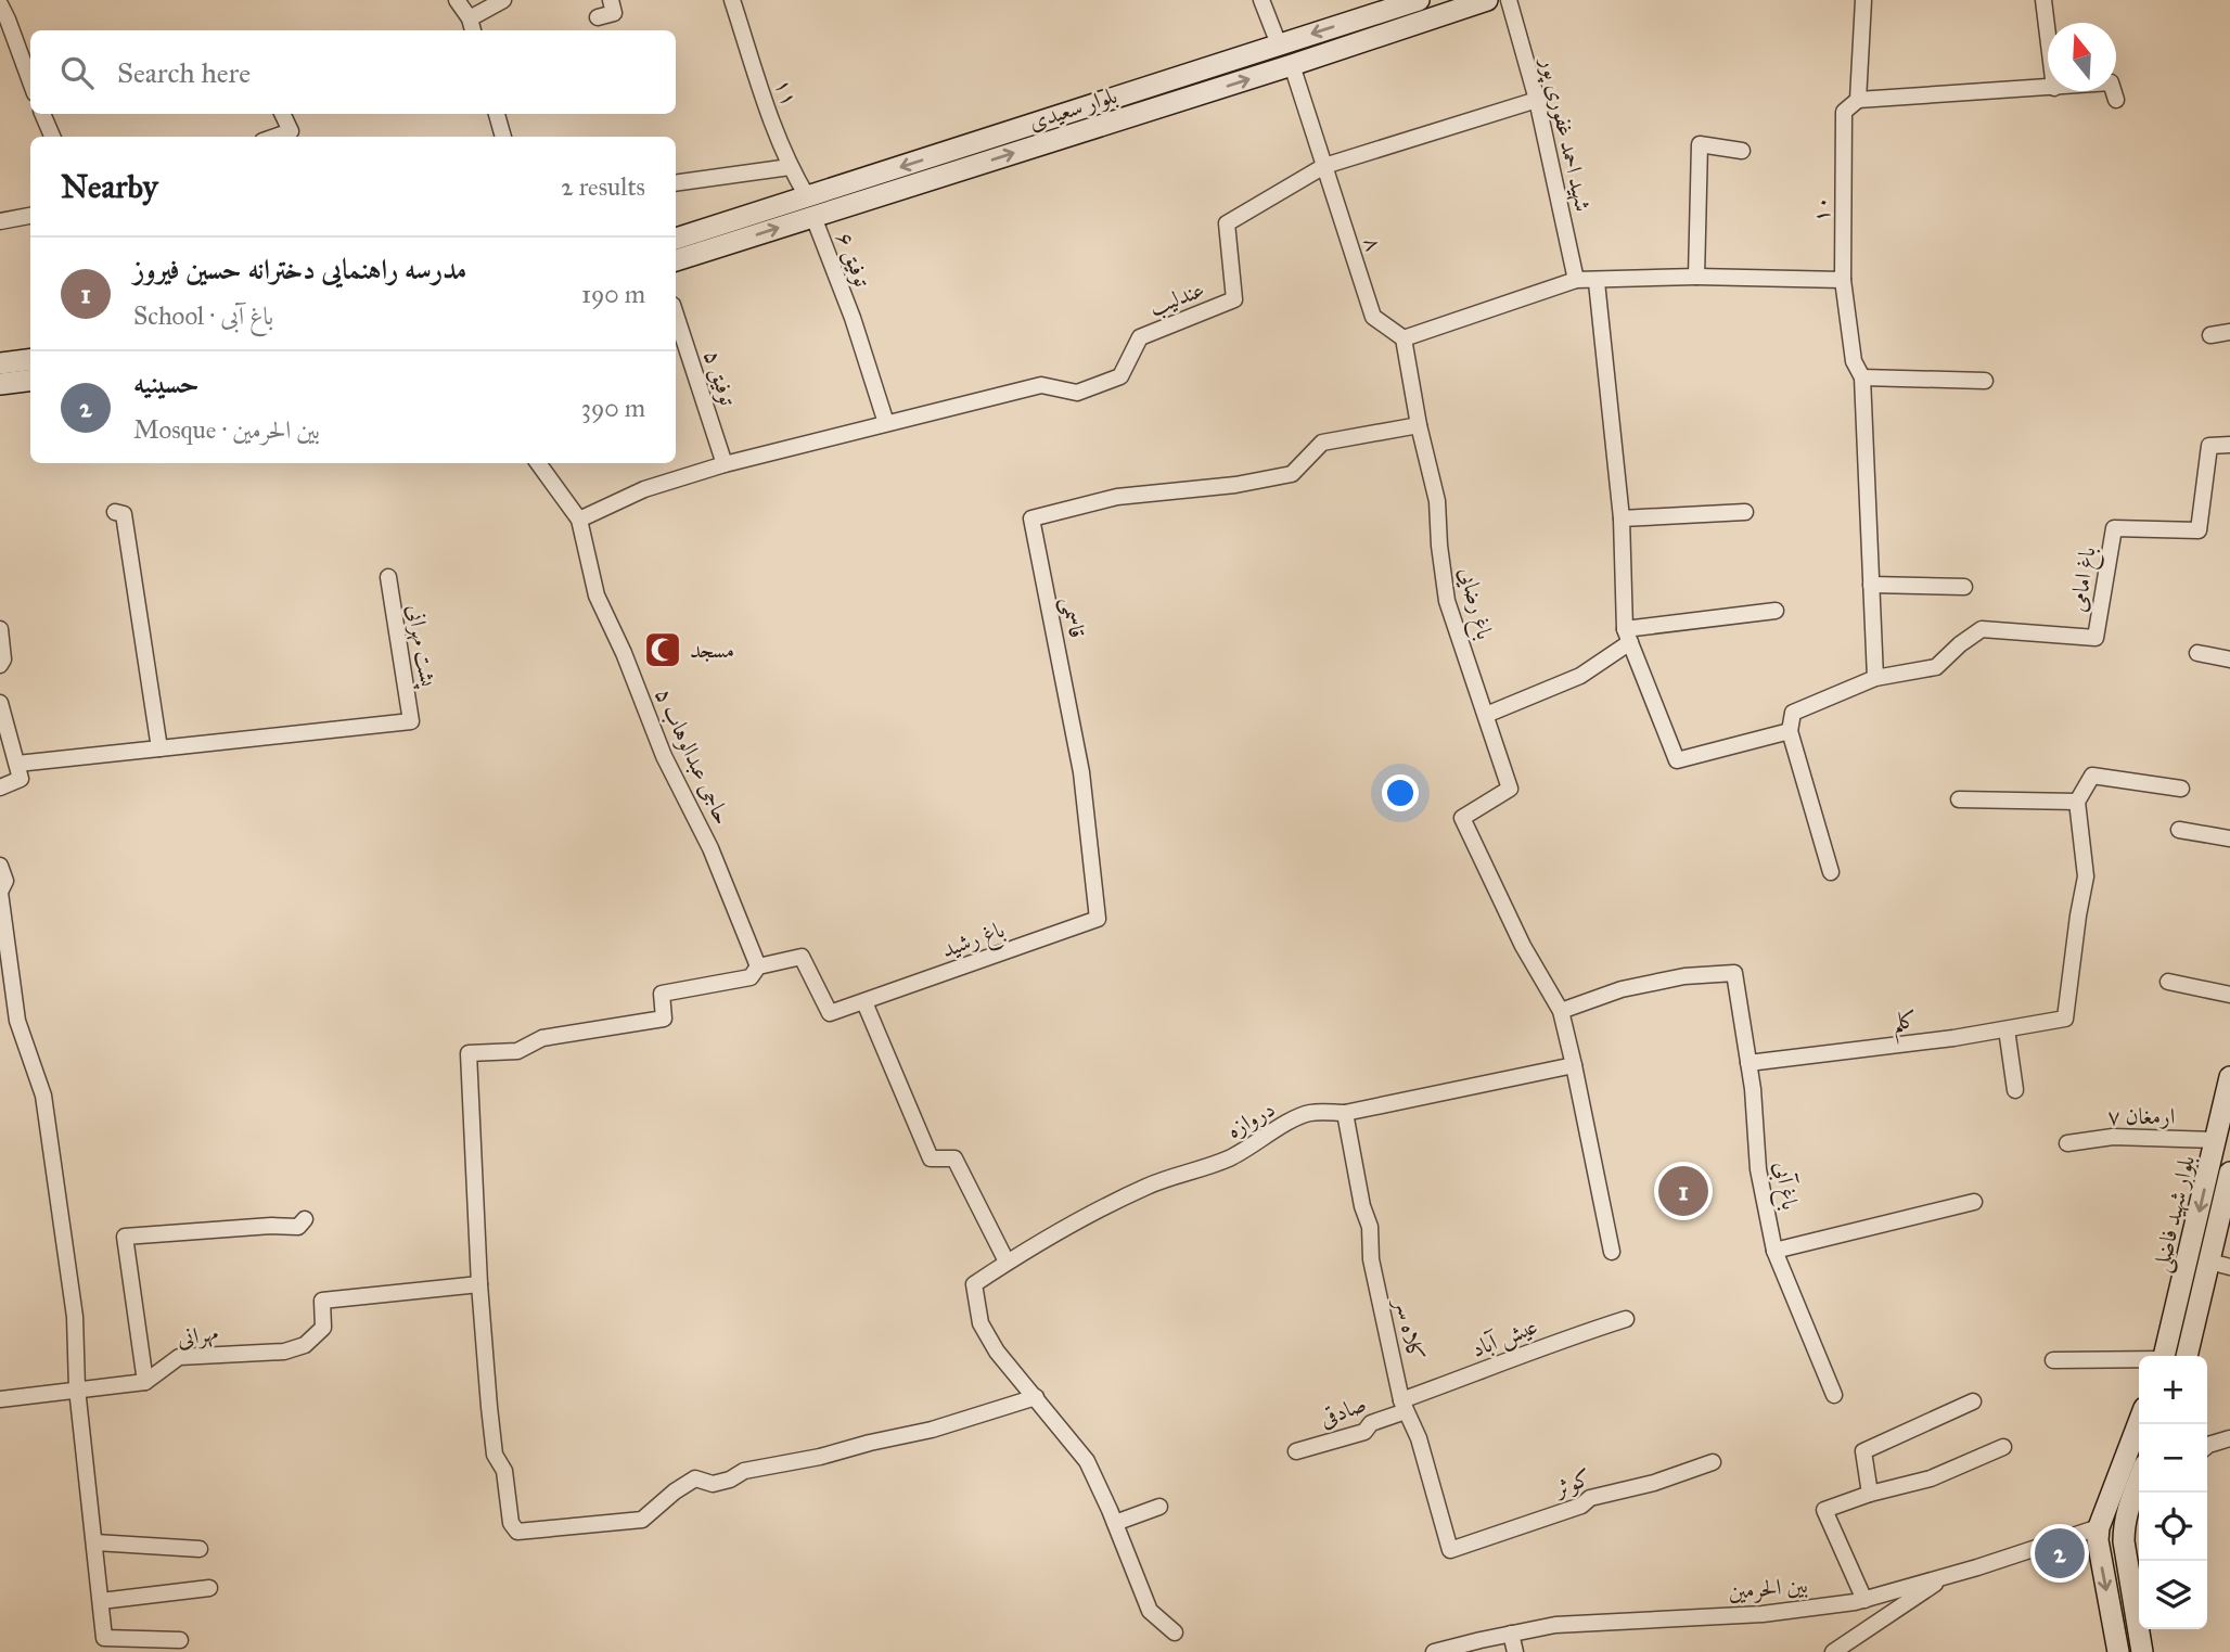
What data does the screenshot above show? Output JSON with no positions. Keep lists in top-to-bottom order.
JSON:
{
  "streets": {
    "main road": ["بلوار سعیدی", "بلوار شهید فاضلی"],
    "street": [
      "۱۱",
      "شهید احمد غفوری پور",
      "۱۰",
      "۸",
      "توفیق ۶",
      "عندلیب",
      "توفیق ۵",
      "باغ امامی",
      "باغ رضایی",
      "قاسمی",
      "پشت مهرانی",
      "حاجی عبدالوهاب ۵",
      "باغ رشید",
      "کلم",
      "ارمغان ۷",
      "دروازه",
      "باغ آبی",
      "کلاه سر",
      "مهرانی",
      "عیش آباد",
      "صادقی",
      "کوثر",
      "بین الحرمین"
    ]
  },
  "crossings": [
    ["۱۱", "بلوار سعیدی"],
    ["۱۱", "توفیق ۶"],
    ["بلوار سعیدی", "۸"],
    ["بلوار سعیدی", "توفیق ۶"],
    ["۱۰", "باغ امامی"],
    ["۸", "عندلیب"],
    ["توفیق ۶", "عندلیب"],
    ["باغ رضایی", "قاسمی"],
    ["باغ رضایی", "باغ آبی"],
    ["قاسمی", "باغ رشید"],
    ["حاجی عبدالوهاب ۵", "باغ رشید"],
    ["کلم", "باغ آبی"],
    ["ارمغان ۷", "بلوار شهید فاضلی"],
    ["دروازه", "کلاه سر"],
    ["کلاه سر", "عیش آباد"],
    ["کلاه سر", "صادقی"],
    ["کلاه سر", "کوثر"],
    ["عیش آباد", "صادقی"]
  ],
  "places": {
    "mosque": ["مسجد"]
  },
  "north": "top",
  "page": {
    "search": "Search here",
    "heading": ["Nearby", "2 results"],
    "list": [
      {
        "mark": "1",
        "name": "مدرسه راهنمایی دخترانه حسین فیروز",
        "note": "School · باغ آبی",
        "value": "190 m"
      },
      {
        "mark": "2",
        "name": "حسینیه",
        "note": "Mosque · بین الحرمین",
        "value": "390 m"
      }
    ],
    "pins": ["1", "2"],
    "map_buttons": ["+", "−"]
  }
}
